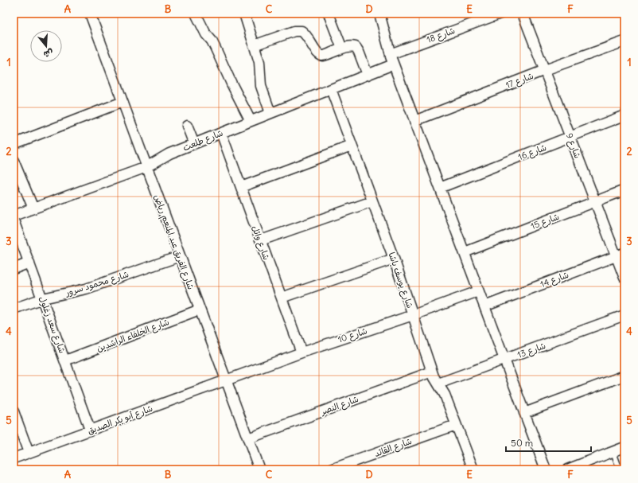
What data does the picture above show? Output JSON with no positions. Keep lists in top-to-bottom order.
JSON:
{
  "streets": {
    "street": [
      "شارع 18",
      "شارع 17",
      "شارع طلعت",
      "شارع 9",
      "شارع 16",
      "شارع 15",
      "شارع الفريق عبد المنعم رياض",
      "شارع وائل",
      "شارع 14",
      "شارع يوسف باشا",
      "شارع محمود سرور",
      "شارع سعد زغلول",
      "شارع الخلفاء الراشدين",
      "شارع 10",
      "شارع 13",
      "شارع النصر",
      "شارع أبو بكر الصديق",
      "شارع القائد"
    ]
  },
  "crossings": [
    ["شارع 18", "شارع طلعت"],
    ["شارع 17", "شارع 9"],
    ["شارع طلعت", "شارع الفريق عبد المنعم رياض"],
    ["شارع طلعت", "شارع وائل"],
    ["شارع طلعت", "شارع يوسف باشا"],
    ["شارع 9", "شارع 16"],
    ["شارع 9", "شارع 15"],
    ["شارع 9", "شارع 14"],
    ["شارع الفريق عبد المنعم رياض", "شارع محمود سرور"],
    ["شارع الفريق عبد المنعم رياض", "شارع الخلفاء الراشدين"],
    ["شارع الفريق عبد المنعم رياض", "شارع 10"],
    ["شارع الفريق عبد المنعم رياض", "شارع النصر"],
    ["شارع الفريق عبد المنعم رياض", "شارع أبو بكر الصديق"],
    ["شارع وائل", "شارع 10"],
    ["شارع يوسف باشا", "شارع 10"],
    ["شارع يوسف باشا", "شارع 13"],
    ["شارع يوسف باشا", "شارع النصر"],
    ["شارع يوسف باشا", "شارع القائد"],
    ["شارع محمود سرور", "شارع سعد زغلول"],
    ["شارع سعد زغلول", "شارع الخلفاء الراشدين"],
    ["شارع سعد زغلول", "شارع أبو بكر الصديق"],
    ["شارع 10", "شارع أبو بكر الصديق"]
  ],
  "scale_bar": "50 m",
  "north": "bottom",
  "grid": {
    "columns": [
      "A",
      "B",
      "C",
      "D",
      "E",
      "F"
    ],
    "rows": [
      "1",
      "2",
      "3",
      "4",
      "5"
    ]
  }
}
